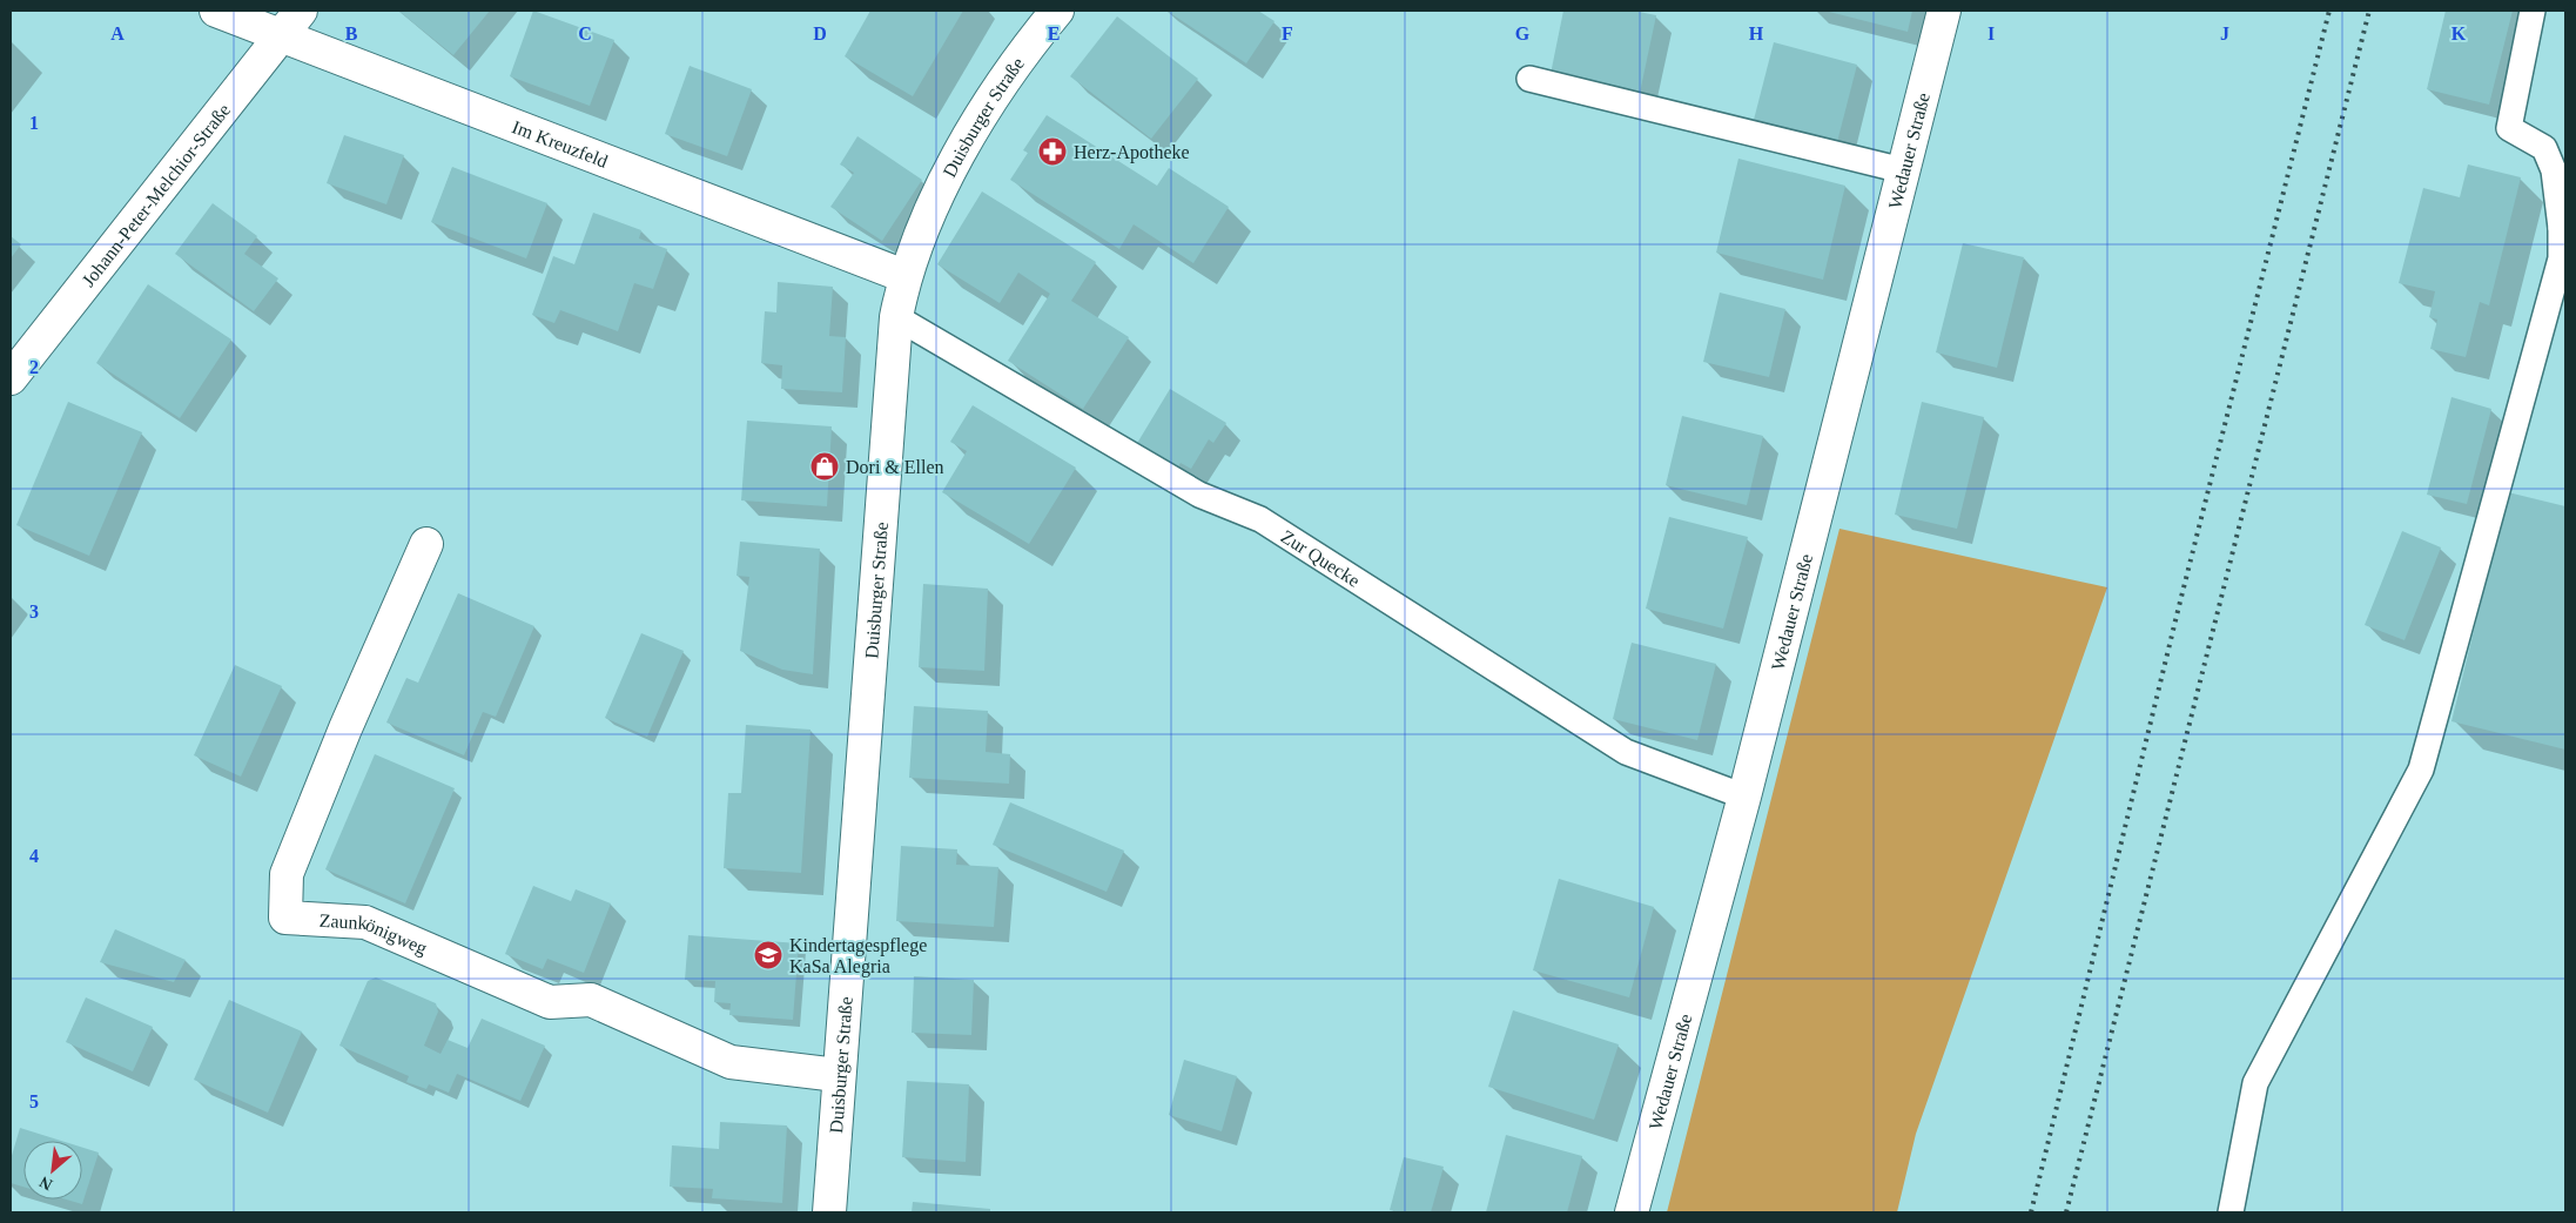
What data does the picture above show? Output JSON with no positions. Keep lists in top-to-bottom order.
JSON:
{
  "streets": {
    "street": [
      "Duisburger Straße",
      "Im Kreuzfeld",
      "Wedauer Straße",
      "Johann-Peter-Melchior-Straße",
      "Zaunkönigweg"
    ],
    "lane": ["Zur Quecke"]
  },
  "crossings": [
    ["Duisburger Straße", "Im Kreuzfeld"],
    ["Duisburger Straße", "Zur Quecke"],
    ["Duisburger Straße", "Zaunkönigweg"],
    ["Im Kreuzfeld", "Johann-Peter-Melchior-Straße"],
    ["Wedauer Straße", "Zur Quecke"]
  ],
  "places": {
    "pharmacy": ["Herz-Apotheke"],
    "shop": ["Dori & Ellen"],
    "school or university": ["Kindertagespflege KaSa Alegria"]
  },
  "north": "bottom left",
  "grid": {
    "columns": [
      "A",
      "B",
      "C",
      "D",
      "E",
      "F",
      "G",
      "H",
      "I",
      "J",
      "K"
    ],
    "rows": [
      "1",
      "2",
      "3",
      "4",
      "5"
    ]
  }
}
